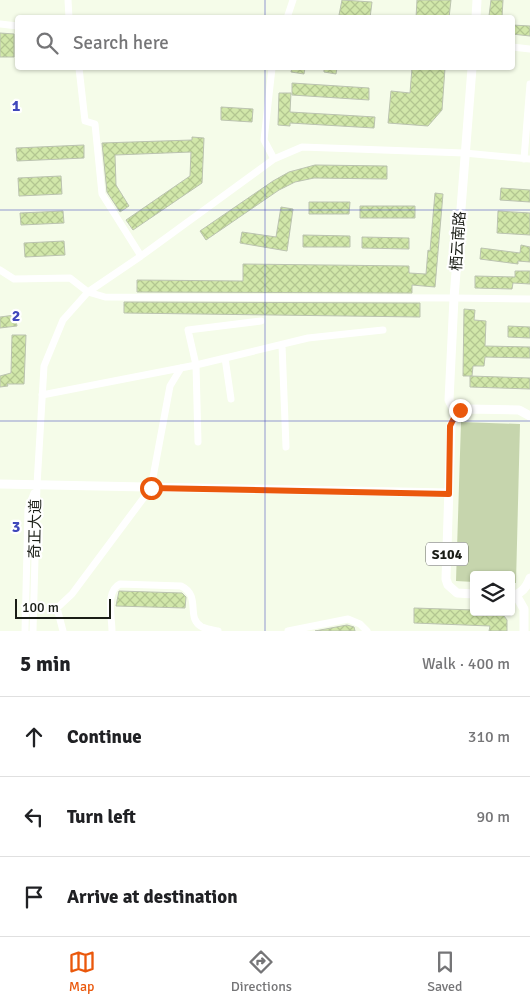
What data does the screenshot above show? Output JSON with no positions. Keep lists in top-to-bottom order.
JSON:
{
  "streets": {
    "main road": ["栖云南路", "S104"],
    "street": ["奇正大道"]
  },
  "crossings": [
    ["栖云南路", "S104"]
  ],
  "scale_bar": "100 m",
  "page": {
    "search": "Search here",
    "scale": "100 m",
    "heading": ["5 min", "Walk · 400 m"],
    "list": [
      ["Continue", "310 m"],
      ["Turn left", "90 m"],
      "Arrive at destination"
    ],
    "nav": ["Map", "Directions", "Saved"]
  },
  "grid": {
    "rows": ["1", "2", "3"]
  }
}
